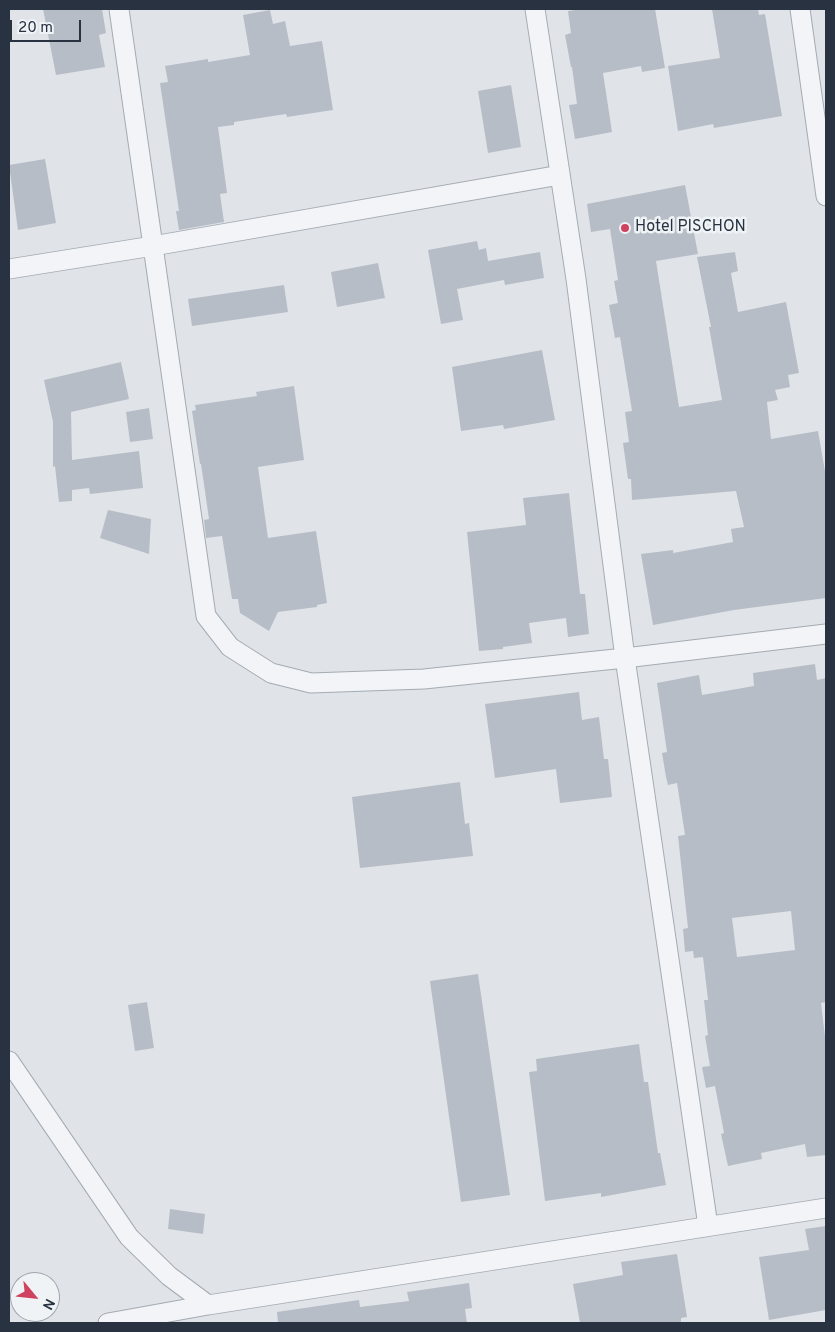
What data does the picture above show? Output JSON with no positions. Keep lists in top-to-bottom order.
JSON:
{
  "places": ["Hotel PISCHON"],
  "scale_bar": "20 m",
  "north": "bottom right"
}
